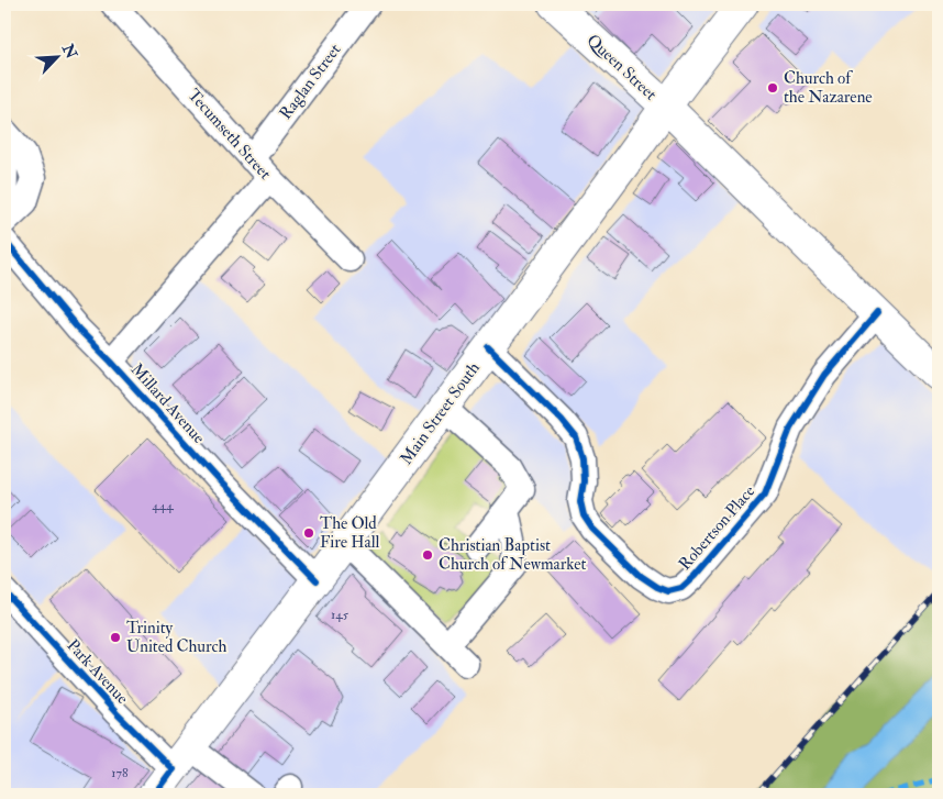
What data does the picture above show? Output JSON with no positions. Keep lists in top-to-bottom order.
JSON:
{
  "streets": {
    "main road": ["Queen Street", "Main Street South"],
    "street": [
      "Raglan Street",
      "Tecumseth Street",
      "Millard Avenue",
      "Robertson Place",
      "Park Avenue"
    ]
  },
  "crossings": [
    ["Queen Street", "Main Street South"],
    ["Queen Street", "Robertson Place"],
    ["Raglan Street", "Tecumseth Street"],
    ["Millard Avenue", "Main Street South"],
    ["Main Street South", "Robertson Place"],
    ["Main Street South", "Park Avenue"]
  ],
  "places": [
    "Church of the Nazarene",
    "The Old Fire Hall",
    "Christian Baptist Church of Newmarket",
    "Trinity United Church"
  ],
  "house_numbers": ["444", "145", "178"],
  "north": "top right"
}
